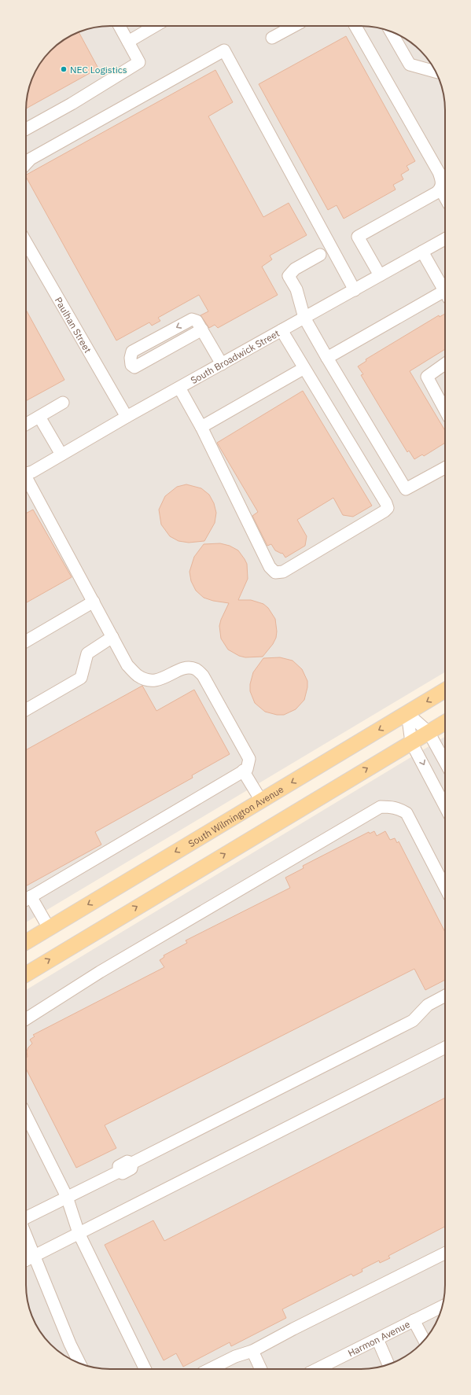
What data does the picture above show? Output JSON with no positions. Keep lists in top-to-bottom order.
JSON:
{
  "streets": {
    "main road": ["South Wilmington Avenue"],
    "street": ["Paulhan Street", "South Broadwick Street", "Harmon Avenue"]
  },
  "crossings": [
    ["Paulhan Street", "South Broadwick Street"]
  ],
  "places": ["NEC Logistics"]
}
